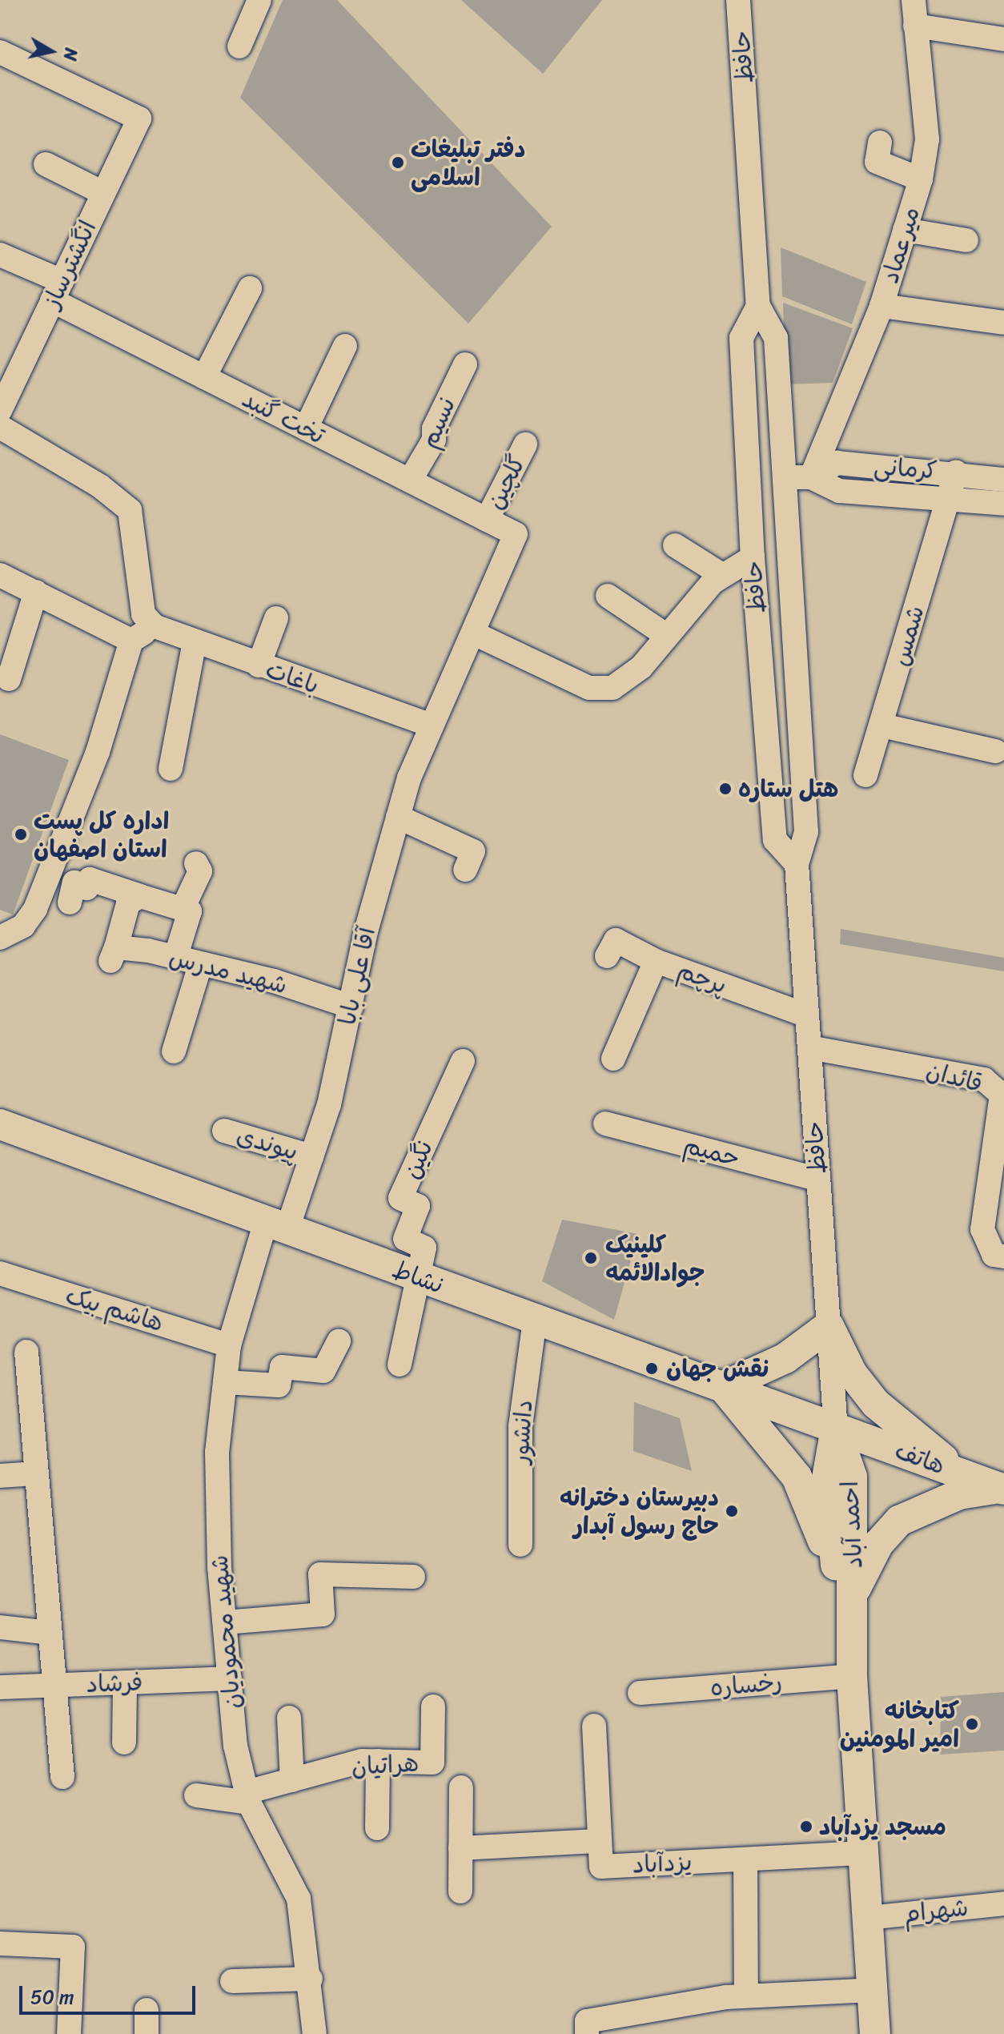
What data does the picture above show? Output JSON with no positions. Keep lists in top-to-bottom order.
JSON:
{
  "streets": {
    "main road": ["نشاط", "هاتف", "احمد آباد"],
    "street": [
      "حافظ",
      "میرعماد",
      "انگشترساز",
      "تخت گنبد",
      "نسیم",
      "کرمانی",
      "گلچین",
      "شمس",
      "باغات",
      "شهید مدرس",
      "آقا علی بابا",
      "پرچم",
      "قائدان",
      "پیوندی",
      "حمیم",
      "نگین",
      "هاشم بیک",
      "دانشور",
      "شهید محمودیان",
      "فرشاد",
      "رخساره",
      "هراتیان",
      "یزدآباد",
      "شهرام"
    ]
  },
  "crossings": [
    ["حافظ", "کرمانی"],
    ["حافظ", "پرچم"],
    ["حافظ", "قائدان"],
    ["حافظ", "حمیم"],
    ["حافظ", "نشاط"],
    ["حافظ", "هاتف"],
    ["حافظ", "احمد آباد"],
    ["میرعماد", "کرمانی"],
    ["انگشترساز", "تخت گنبد"],
    ["تخت گنبد", "نسیم"],
    ["تخت گنبد", "گلچین"],
    ["تخت گنبد", "آقا علی بابا"],
    ["کرمانی", "شمس"],
    ["باغات", "آقا علی بابا"],
    ["شهید مدرس", "آقا علی بابا"],
    ["آقا علی بابا", "پیوندی"],
    ["آقا علی بابا", "نشاط"],
    ["آقا علی بابا", "شهید محمودیان"],
    ["نگین", "نشاط"],
    ["نشاط", "دانشور"],
    ["نشاط", "هاتف"],
    ["نشاط", "احمد آباد"],
    ["نشاط", "شهید محمودیان"],
    ["هاشم بیک", "شهید محمودیان"],
    ["هاتف", "احمد آباد"],
    ["احمد آباد", "رخساره"],
    ["احمد آباد", "یزدآباد"],
    ["احمد آباد", "شهرام"],
    ["شهید محمودیان", "فرشاد"],
    ["شهید محمودیان", "هراتیان"]
  ],
  "places": [
    "دفتر تبلیغات اسلامی",
    "هتل ستاره",
    "اداره کل پست استان اصفهان",
    "کلینیک جوادالائمه",
    "نقش جهان",
    "دبیرستان دخترانه حاج رسول آبدار",
    "کتابخانه امیر المومنین",
    "مسجد یزدآباد"
  ],
  "scale_bar": "50 m",
  "north": "right"
}
